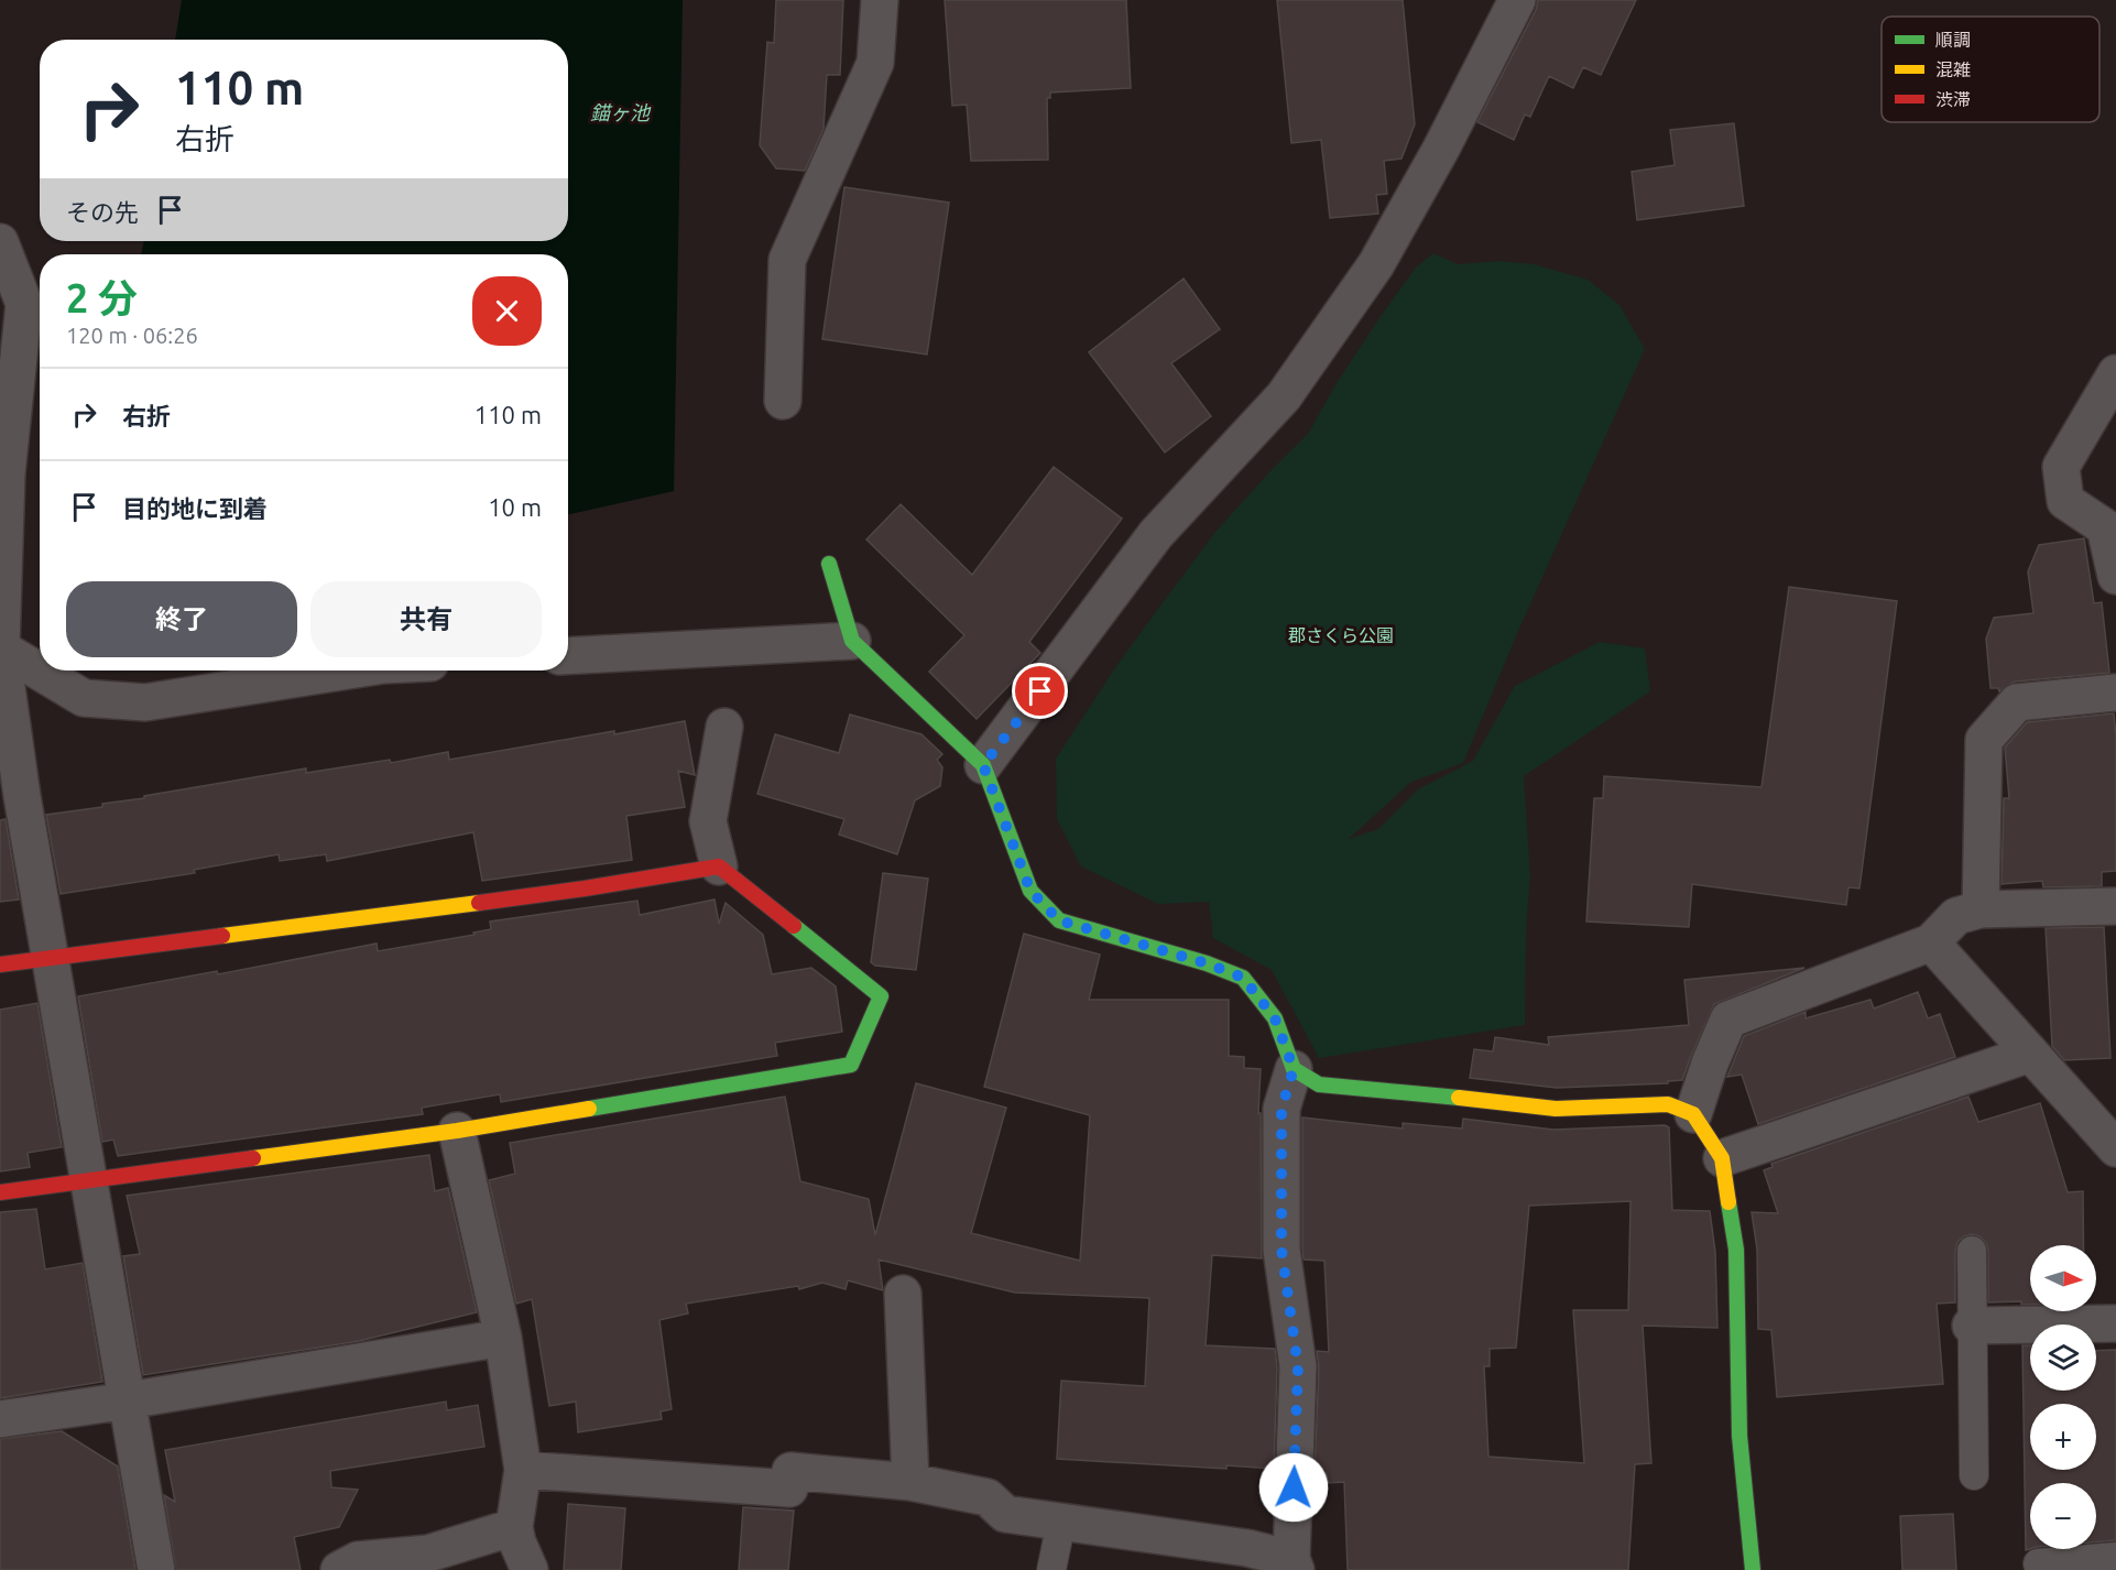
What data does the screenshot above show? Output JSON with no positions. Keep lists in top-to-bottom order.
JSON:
{
  "water": ["錨ヶ池"],
  "parks": ["郡さくら公園"],
  "legend": ["順調", "混雑", "渋滞"],
  "north": "right",
  "page": {
    "turn": ["110 m", "右折"],
    "then": "その先",
    "heading": ["2 分", "120 m · 06:26"],
    "list": [
      {
        "name": "右折",
        "value": "110 m"
      },
      {
        "name": "目的地に到着",
        "value": "10 m"
      }
    ],
    "buttons": ["終了", "共有"],
    "map_buttons": ["+", "−"]
  }
}
